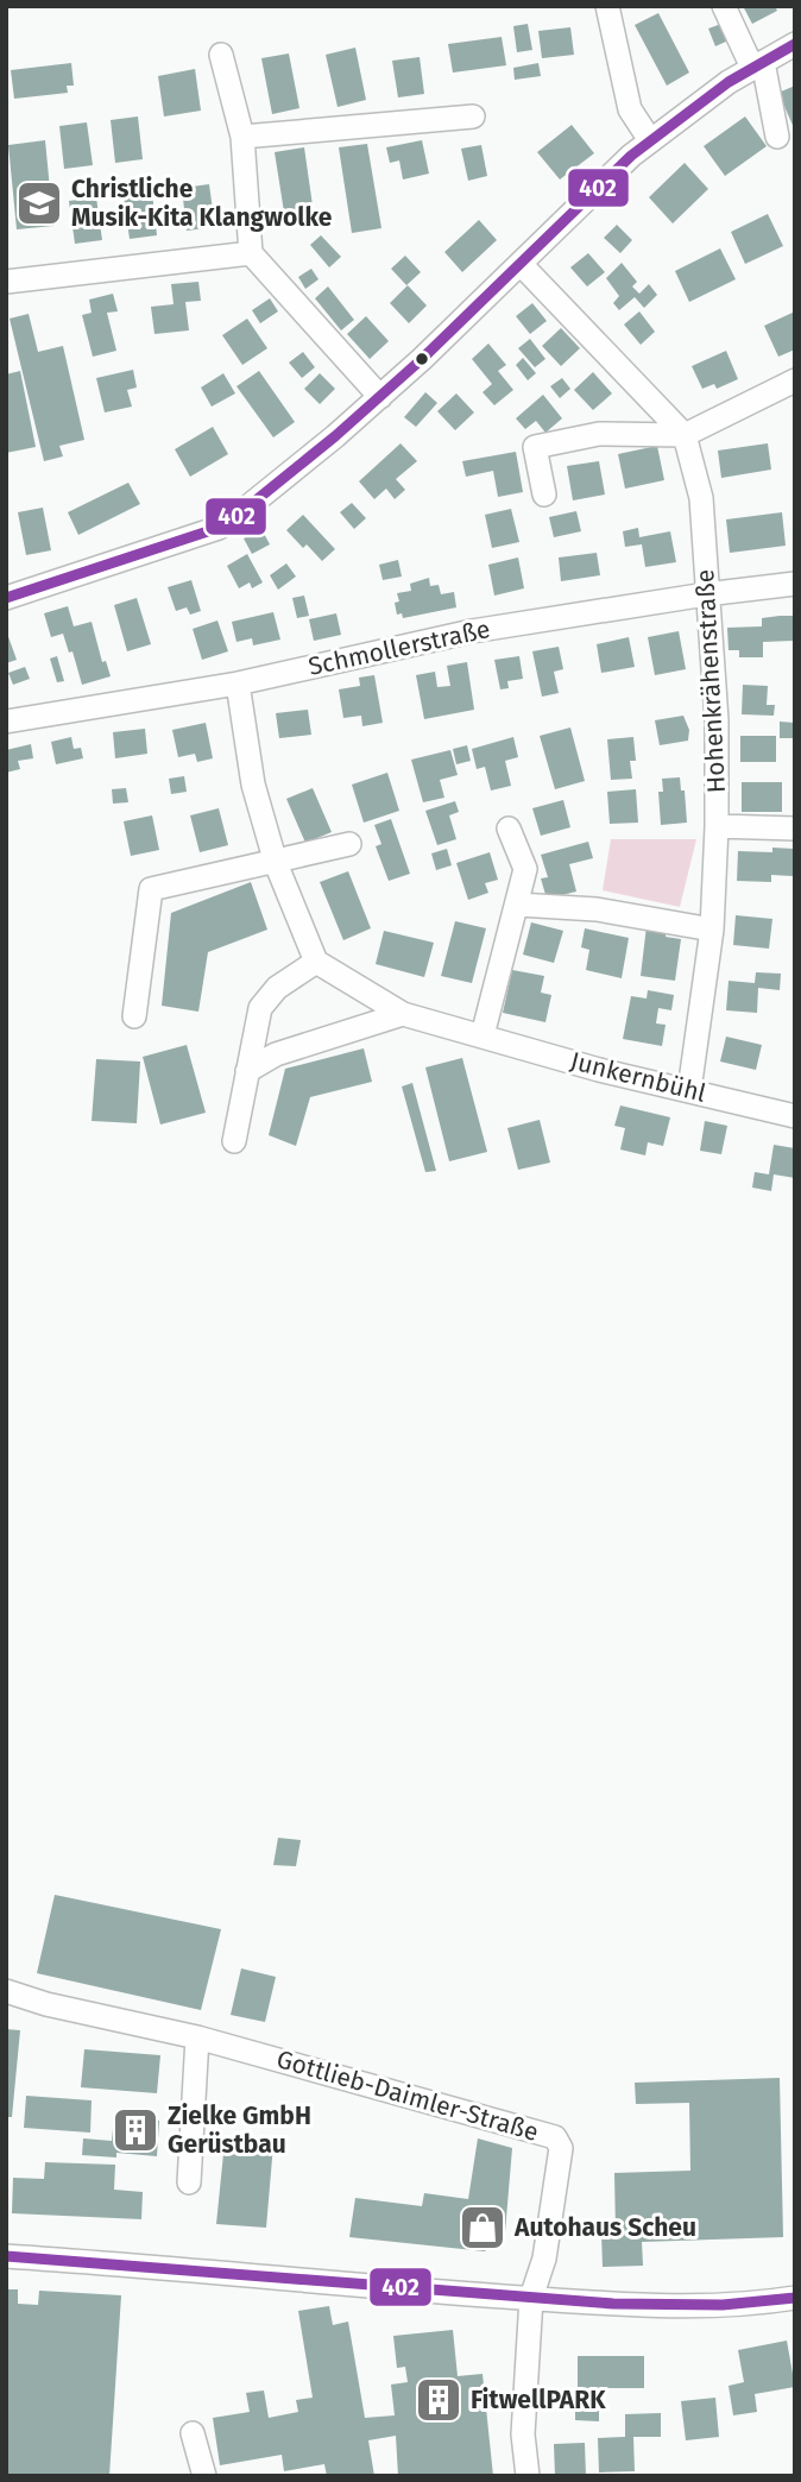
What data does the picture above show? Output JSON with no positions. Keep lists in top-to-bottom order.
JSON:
{
  "streets": {
    "street": [
      "Schmollerstraße",
      "Hohenkrähenstraße",
      "Junkernbühl",
      "Gottlieb-Daimler-Straße"
    ]
  },
  "crossings": [
    ["Schmollerstraße", "Hohenkrähenstraße"],
    ["Hohenkrähenstraße", "Junkernbühl"]
  ],
  "places": {
    "school or university": ["Christliche Musik-Kita Klangwolke"],
    "building": ["Zielke GmbH Gerüstbau", "FitwellPARK"],
    "shop": ["Autohaus Scheu"]
  },
  "lines": ["transit line 402"]
}
